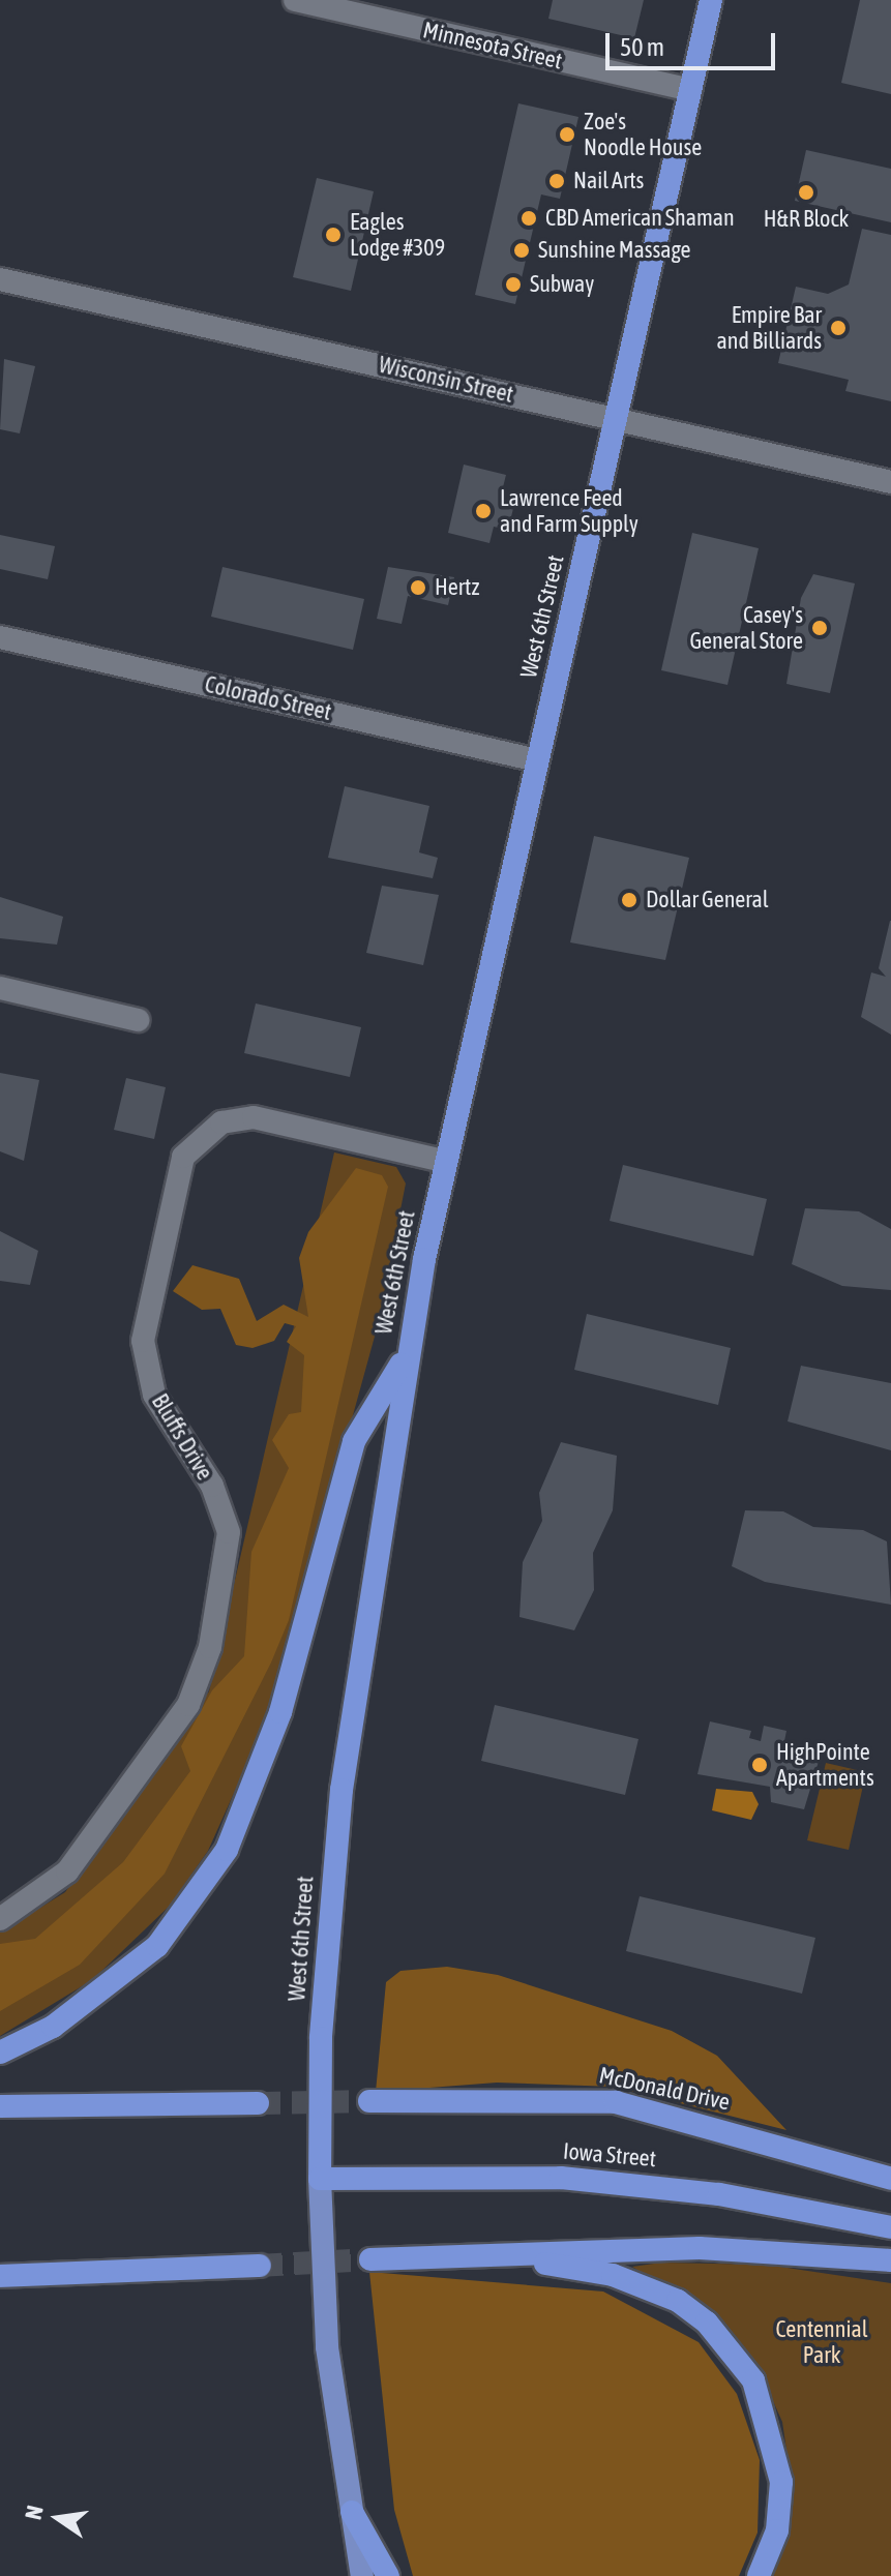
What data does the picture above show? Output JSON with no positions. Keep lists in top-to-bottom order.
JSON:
{
  "streets": {
    "highway": ["West 6th Street", "McDonald Drive", "Iowa Street"],
    "street": [
      "Minnesota Street",
      "Wisconsin Street",
      "Colorado Street",
      "Bluffs Drive"
    ]
  },
  "crossings": [
    ["Minnesota Street", "West 6th Street"],
    ["Wisconsin Street", "West 6th Street"],
    ["West 6th Street", "Colorado Street"],
    ["West 6th Street", "Bluffs Drive"],
    ["West 6th Street", "Iowa Street"]
  ],
  "parks": ["Centennial Park"],
  "places": [
    "Zoe's Noodle House",
    "Nail Arts",
    "H&R Block",
    "CBD American Shaman",
    "Eagles Lodge #309",
    "Sunshine Massage",
    "Subway",
    "Empire Bar and Billiards",
    "Lawrence Feed and Farm Supply",
    "Hertz",
    "Casey's General Store",
    "Dollar General",
    "HighPointe Apartments"
  ],
  "scale_bar": "50 m",
  "north": "left"
}
